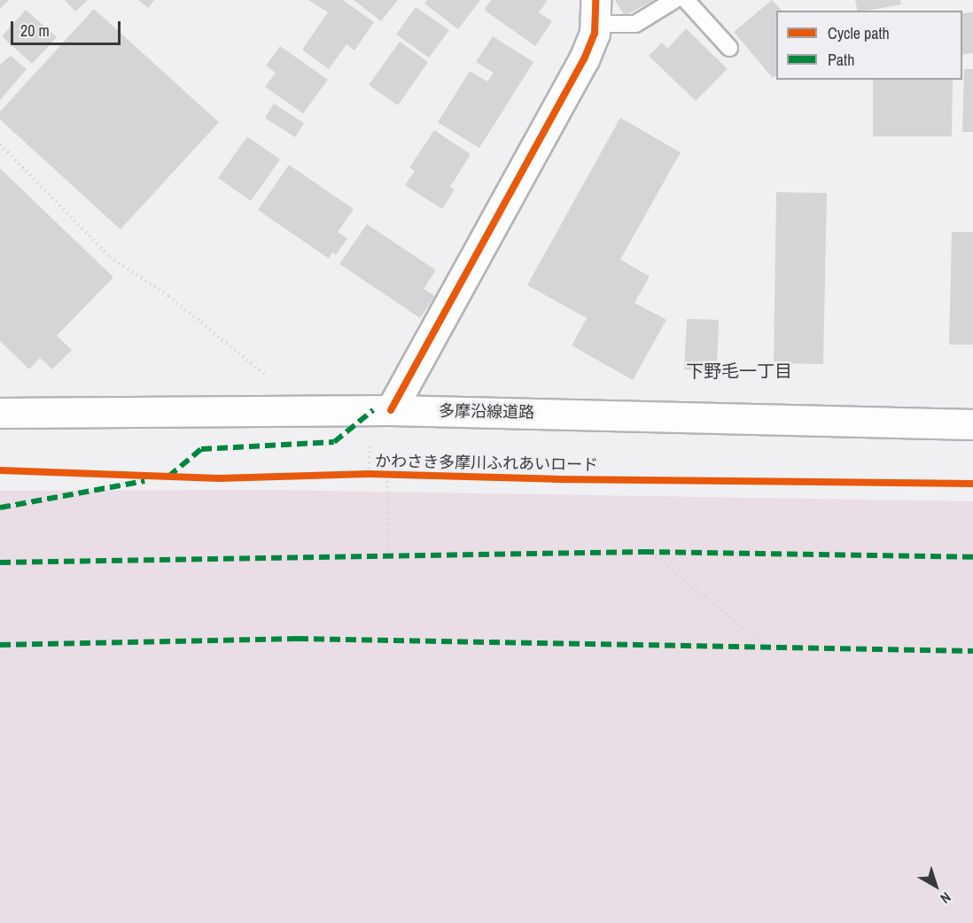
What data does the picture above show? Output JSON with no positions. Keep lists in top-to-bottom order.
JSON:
{
  "streets": {
    "main road": ["多摩沿線道路"],
    "cycle path": ["かわさき多摩川ふれあいロード"]
  },
  "districts": ["下野毛一丁目"],
  "legend": ["Cycle path", "Path"],
  "scale_bar": "20 m",
  "north": "bottom right"
}
